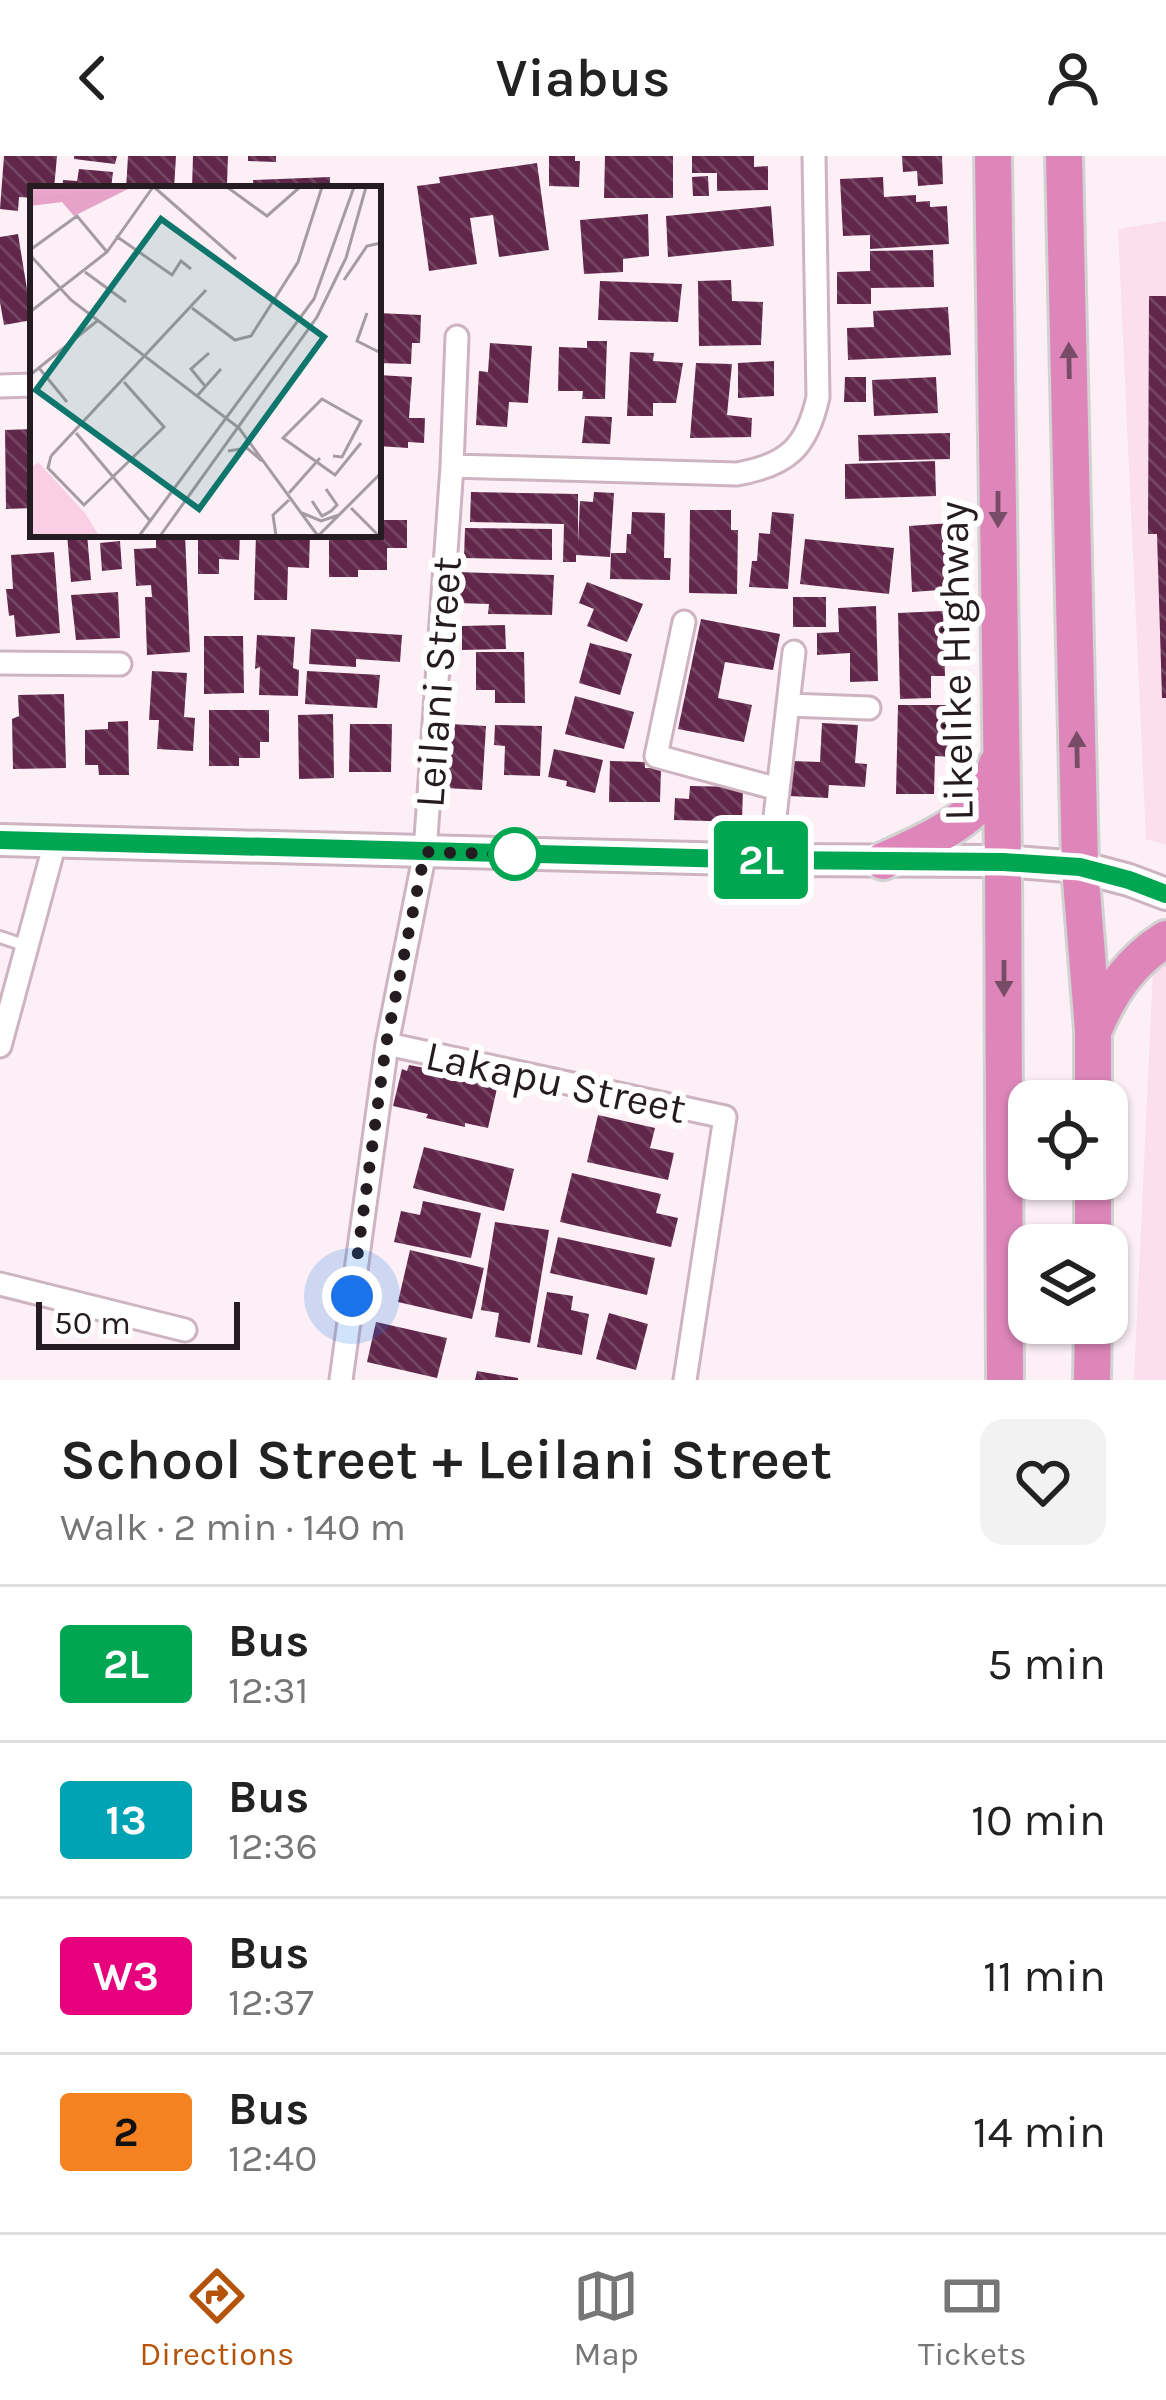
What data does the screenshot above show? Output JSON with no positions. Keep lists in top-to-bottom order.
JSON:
{
  "streets": {
    "highway": ["Likelike Highway"],
    "street": ["Leilani Street", "Lakapu Street"]
  },
  "crossings": [
    ["Leilani Street", "Lakapu Street"]
  ],
  "lines": ["bus line 2L"],
  "scale_bar": "50 m",
  "page": {
    "header": "Viabus",
    "on_map": "2L",
    "scale": "50 m",
    "heading": ["School Street + Leilani Street", "Walk · 2 min · 140 m"],
    "list": [
      {
        "mark": "2L",
        "name": "Bus",
        "note": "12:31",
        "value": "5 min"
      },
      {
        "mark": "13",
        "name": "Bus",
        "note": "12:36",
        "value": "10 min"
      },
      {
        "mark": "W3",
        "name": "Bus",
        "note": "12:37",
        "value": "11 min"
      },
      {
        "mark": "2",
        "name": "Bus",
        "note": "12:40",
        "value": "14 min"
      }
    ],
    "tabs": ["Directions", "Map", "Tickets"]
  }
}
